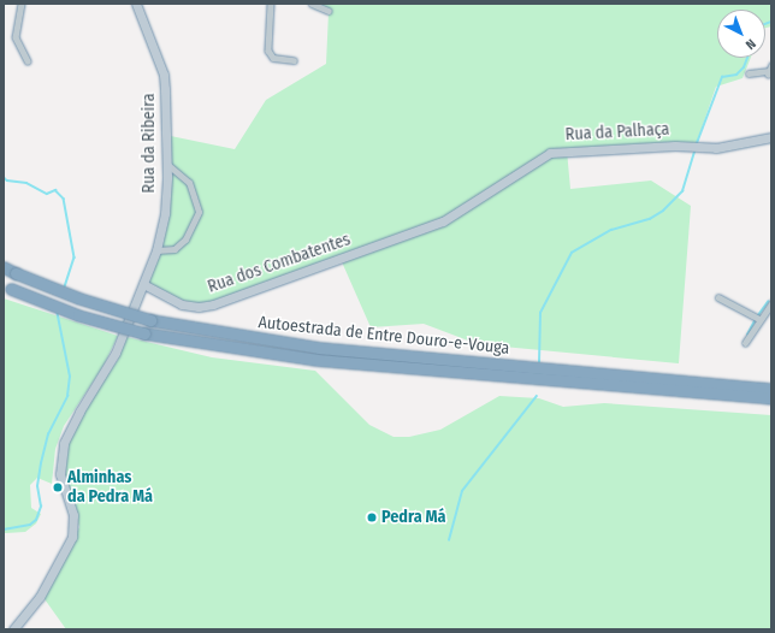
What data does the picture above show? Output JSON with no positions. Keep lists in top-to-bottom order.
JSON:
{
  "streets": {
    "highway": ["Autoestrada de Entre Douro-e-Vouga"],
    "main road": ["Rua da Palhaça", "Rua da Ribeira", "Rua dos Combatentes"]
  },
  "crossings": [
    ["Rua da Palhaça", "Rua dos Combatentes"],
    ["Rua da Ribeira", "Rua dos Combatentes"]
  ],
  "places": ["Alminhas da Pedra Má", "Pedra Má"],
  "north": "bottom right"
}
